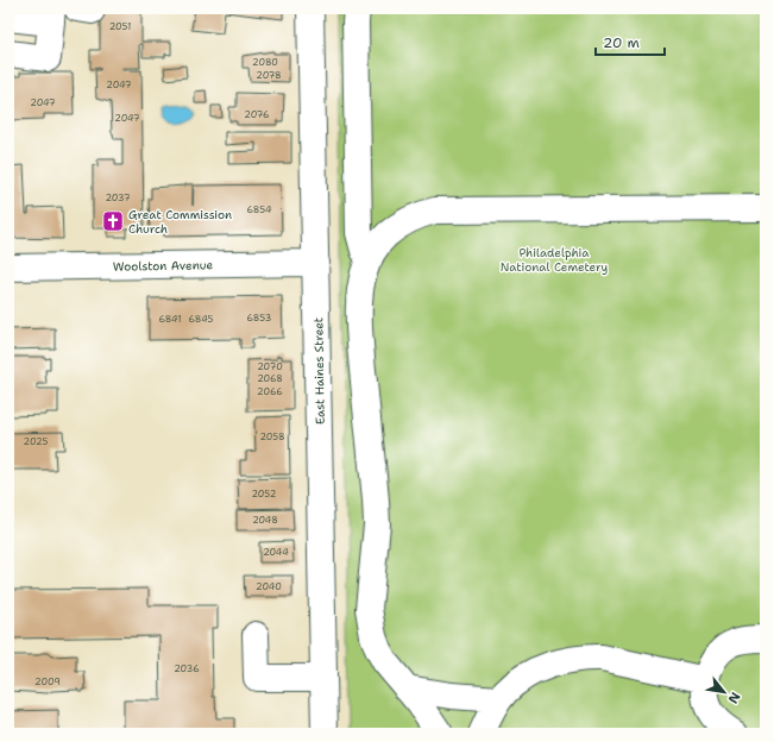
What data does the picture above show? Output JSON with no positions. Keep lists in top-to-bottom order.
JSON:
{
  "streets": {
    "street": ["Woolston Avenue", "East Haines Street"]
  },
  "crossings": [
    ["Woolston Avenue", "East Haines Street"]
  ],
  "parks": ["Philadelphia National Cemetery"],
  "places": {
    "church": ["Great Commission Church"]
  },
  "house_numbers": [
    "2051",
    "2080",
    "2078",
    "2047",
    "2047",
    "2076",
    "2047",
    "2037",
    "6854",
    "6853",
    "6841",
    "6845",
    "2070",
    "2068",
    "2066",
    "2058",
    "2025",
    "2052",
    "2048",
    "2044",
    "2040",
    "2036",
    "2009"
  ],
  "scale_bar": "20 m",
  "north": "bottom right"
}
